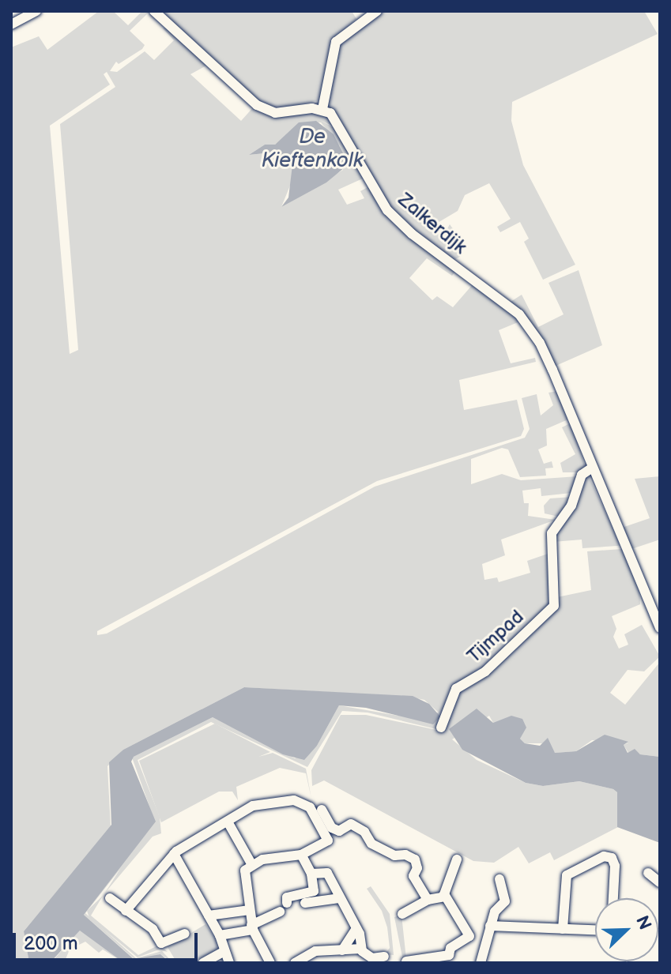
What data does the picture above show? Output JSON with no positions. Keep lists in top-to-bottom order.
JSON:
{
  "streets": {
    "street": ["Zalkerdijk", "Tijmpad"]
  },
  "crossings": [
    ["Zalkerdijk", "Tijmpad"]
  ],
  "water": ["De Kieftenkolk"],
  "scale_bar": "200 m",
  "north": "top right"
}
